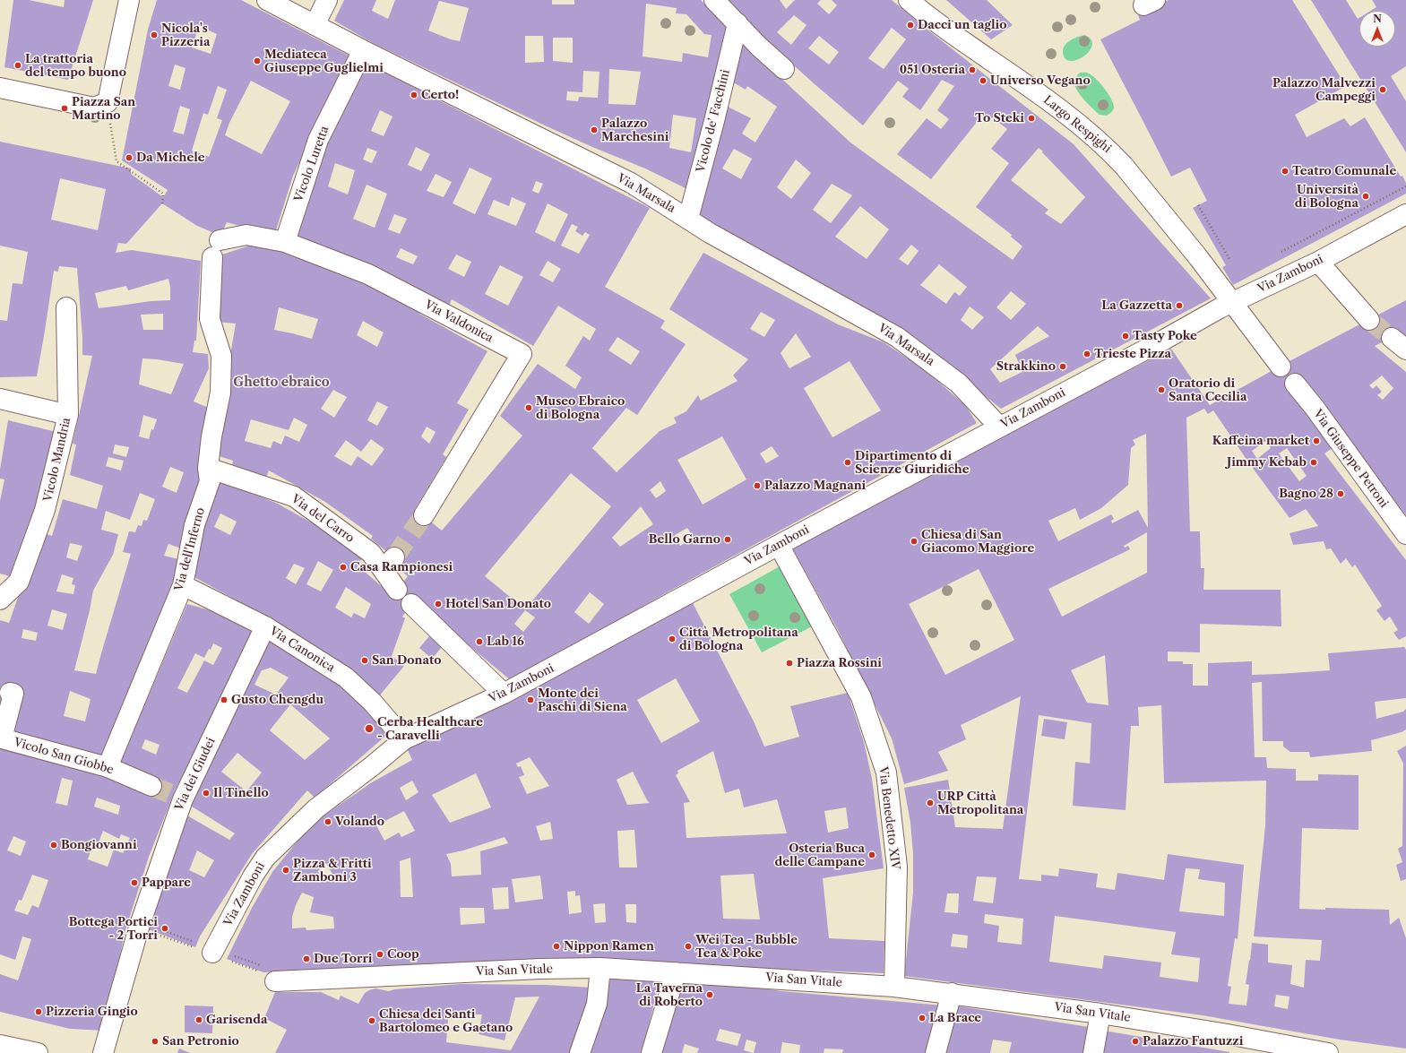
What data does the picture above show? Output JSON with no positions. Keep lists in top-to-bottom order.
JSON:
{
  "streets": {
    "street": [
      "Vicolo de' Facchini",
      "Largo Respighi",
      "Vicolo Luretta",
      "Via Marsala",
      "Via Zamboni",
      "Via Valdonica",
      "Via Giuseppe Petroni",
      "Vicolo Mandria",
      "Via del Carro",
      "Via dell'Inferno",
      "Via Canonica",
      "Vicolo San Giobbe",
      "Via dei Giudei",
      "Via Benedetto XIV",
      "Via San Vitale"
    ]
  },
  "crossings": [
    ["Vicolo de' Facchini", "Via Marsala"],
    ["Largo Respighi", "Via Zamboni"],
    ["Vicolo Luretta", "Via Marsala"],
    ["Vicolo Luretta", "Via Valdonica"],
    ["Via Marsala", "Via Zamboni"],
    ["Via Zamboni", "Via Canonica"],
    ["Via Zamboni", "Via Benedetto XIV"],
    ["Via Valdonica", "Via dell'Inferno"],
    ["Via del Carro", "Via dell'Inferno"],
    ["Via dell'Inferno", "Via Canonica"],
    ["Via dell'Inferno", "Vicolo San Giobbe"],
    ["Via Canonica", "Via dei Giudei"],
    ["Via Benedetto XIV", "Via San Vitale"]
  ],
  "districts": ["Ghetto ebraico"],
  "places": [
    "Dacci un taglio",
    "Nicola's Pizzeria",
    "Mediateca Giuseppe Guglielmi",
    "La trattoria del tempo buono",
    "051 Osteria",
    "Universo Vegano",
    "Palazzo Malvezzi Campeggi",
    "Certo!",
    "Piazza San Martino",
    "To Steki",
    "Palazzo Marchesini",
    "Da Michele",
    "Teatro Comunale",
    "Università di Bologna",
    "La Gazzetta",
    "Tasty Poke",
    "Trieste Pizza",
    "Strakkino",
    "Oratorio di Santa Cecilia",
    "Museo Ebraico di Bologna",
    "Kaffeina market",
    "Dipartimento di Scienze Giuridiche",
    "Jimmy Kebab",
    "Palazzo Magnani",
    "Bagno 28",
    "Bello Garno",
    "Chiesa di San Giacomo Maggiore",
    "Casa Rampionesi",
    "Hotel San Donato",
    "Città Metropolitana di Bologna",
    "Lab 16",
    "San Donato",
    "Piazza Rossini",
    "Gusto Chengdu",
    "Monte dei Paschi di Siena",
    "Cerba Healthcare - Caravelli",
    "Il Tinello",
    "URP Città Metropolitana",
    "Volando",
    "Bongiovanni",
    "Osteria Buca delle Campane",
    "Pizza & Fritti Zamboni 3",
    "Pappare",
    "Bottega Portici - 2 Torri",
    "Nippon Ramen",
    "Wei Tea - Bubble Tea & Poke",
    "Coop",
    "Due Torri",
    "La Taverna di Roberto",
    "Pizzeria Gingio",
    "La Brace",
    "Garisenda",
    "Chiesa dei Santi Bartolomeo e Gaetano",
    "San Petronio",
    "Palazzo Fantuzzi"
  ],
  "north": "top"
}
